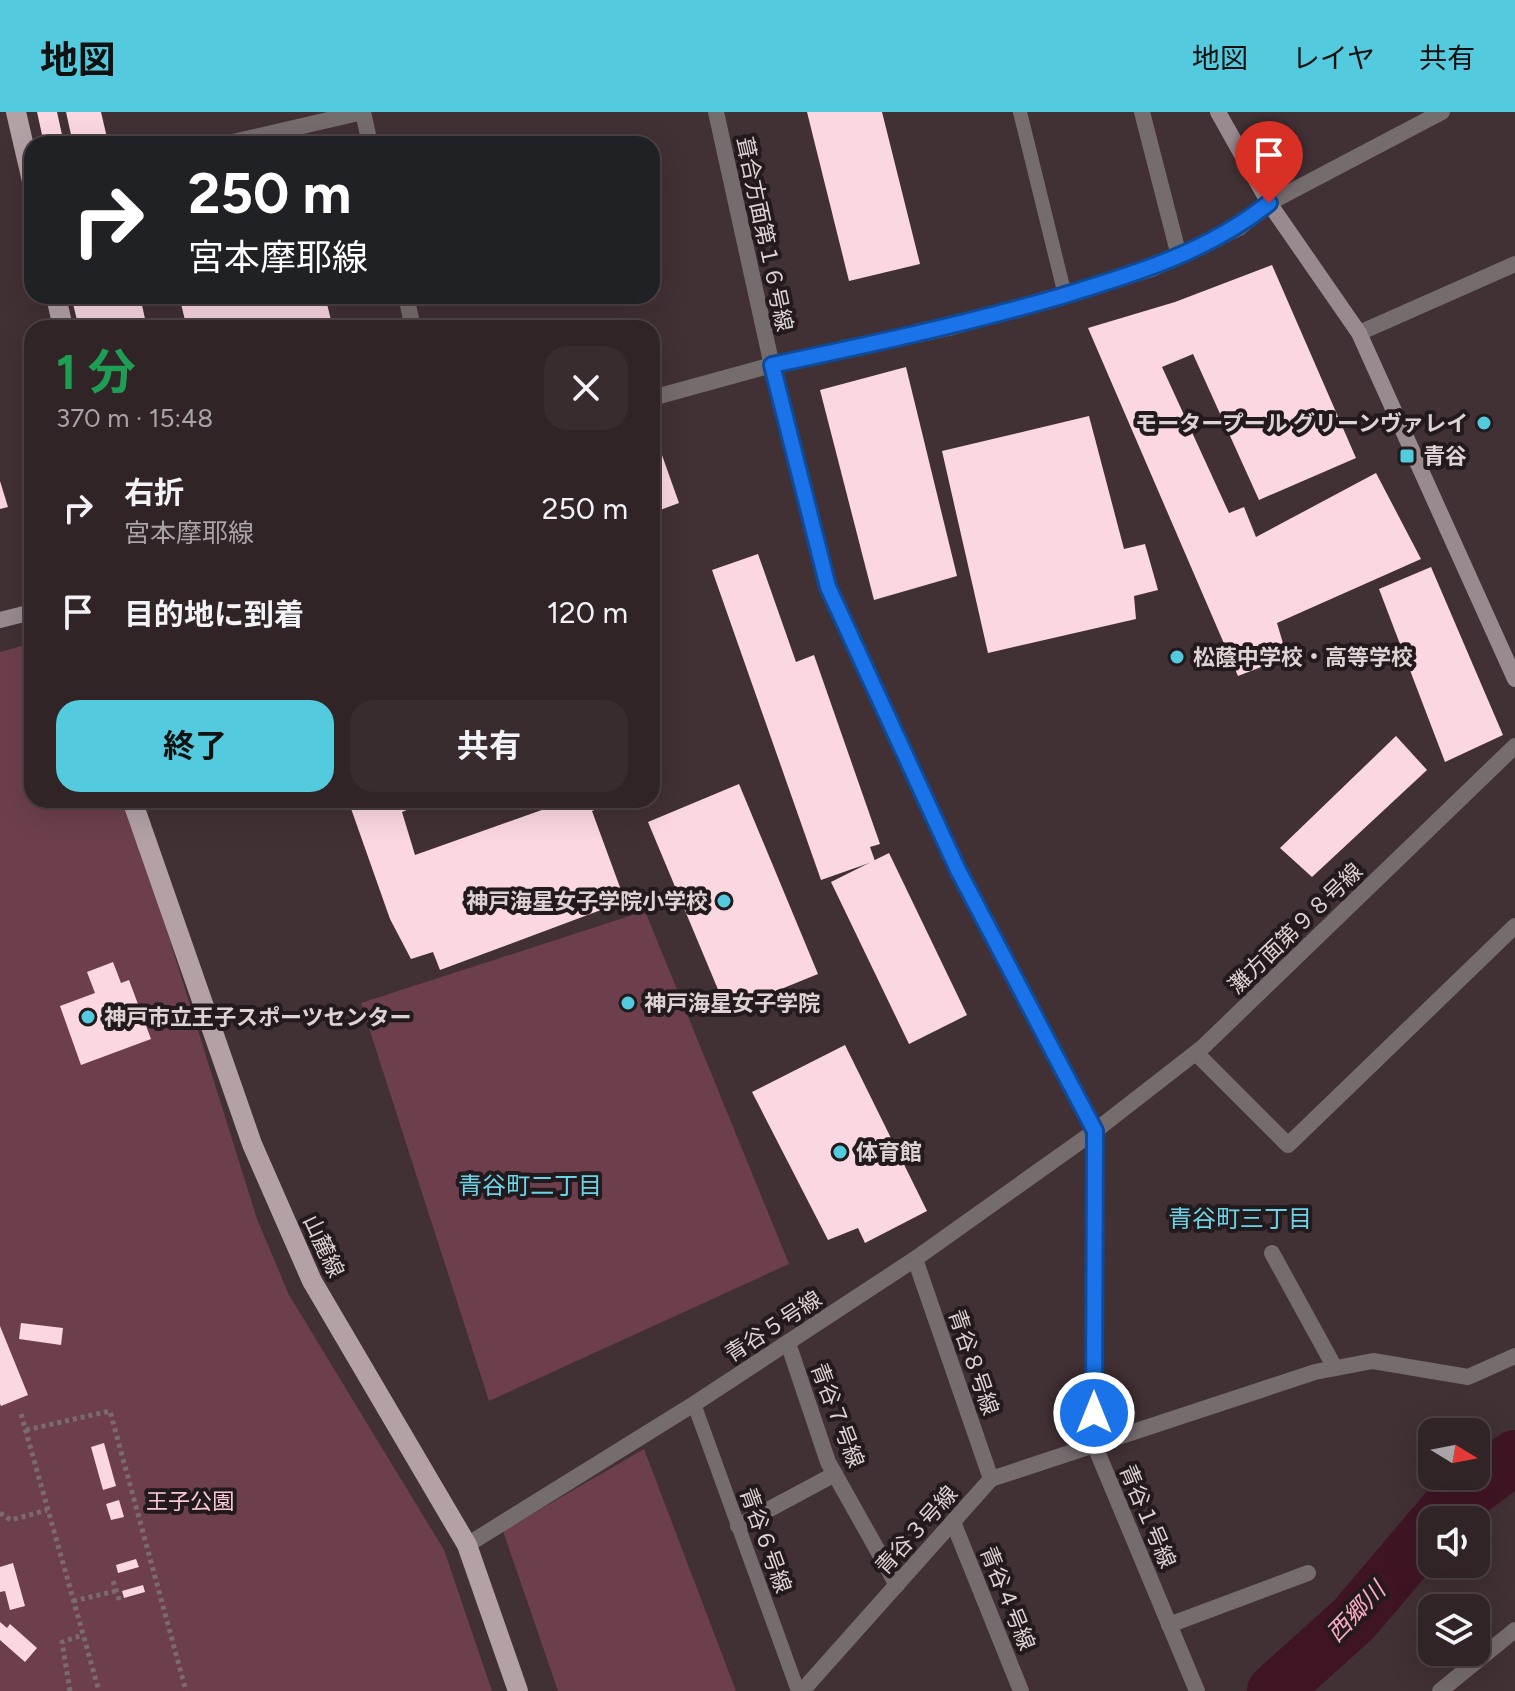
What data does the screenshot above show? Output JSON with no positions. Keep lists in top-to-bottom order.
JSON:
{
  "streets": {
    "main road": ["山麓線"],
    "street": [
      "葺合方面第１６号線",
      "灘方面第９８号線",
      "青谷５号線",
      "青谷８号線",
      "青谷７号線",
      "青谷１号線",
      "青谷３号線",
      "青谷４号線"
    ],
    "lane": ["青谷６号線"]
  },
  "crossings": [
    ["葺合方面第１６号線", "青谷１号線"],
    ["灘方面第９８号線", "青谷５号線"],
    ["灘方面第９８号線", "青谷１号線"],
    ["山麓線", "青谷５号線"],
    ["青谷５号線", "青谷８号線"],
    ["青谷５号線", "青谷７号線"],
    ["青谷５号線", "青谷１号線"],
    ["青谷５号線", "青谷６号線"],
    ["青谷８号線", "青谷３号線"],
    ["青谷７号線", "青谷３号線"],
    ["青谷１号線", "青谷３号線"],
    ["青谷３号線", "青谷６号線"],
    ["青谷３号線", "青谷４号線"]
  ],
  "districts": ["青谷町二丁目", "青谷町三丁目"],
  "water": ["西郷川"],
  "parks": ["王子公園"],
  "places": {
    "other": [
      "モータープール グリーンヴァレイ",
      "松蔭中学校・高等学校",
      "神戸海星女子学院小学校",
      "神戸海星女子学院",
      "神戸市立王子スポーツセンター",
      "体育館"
    ],
    "transit": ["青谷"]
  },
  "north": "right",
  "page": {
    "header": "地図",
    "nav": ["地図", "レイヤ", "共有"],
    "turn": ["250 m", "宮本摩耶線"],
    "heading": ["1 分", "370 m · 15:48"],
    "list": [
      {
        "name": "右折",
        "note": "宮本摩耶線",
        "value": "250 m"
      },
      {
        "name": "目的地に到着",
        "value": "120 m"
      }
    ],
    "buttons": ["終了", "共有"]
  }
}
